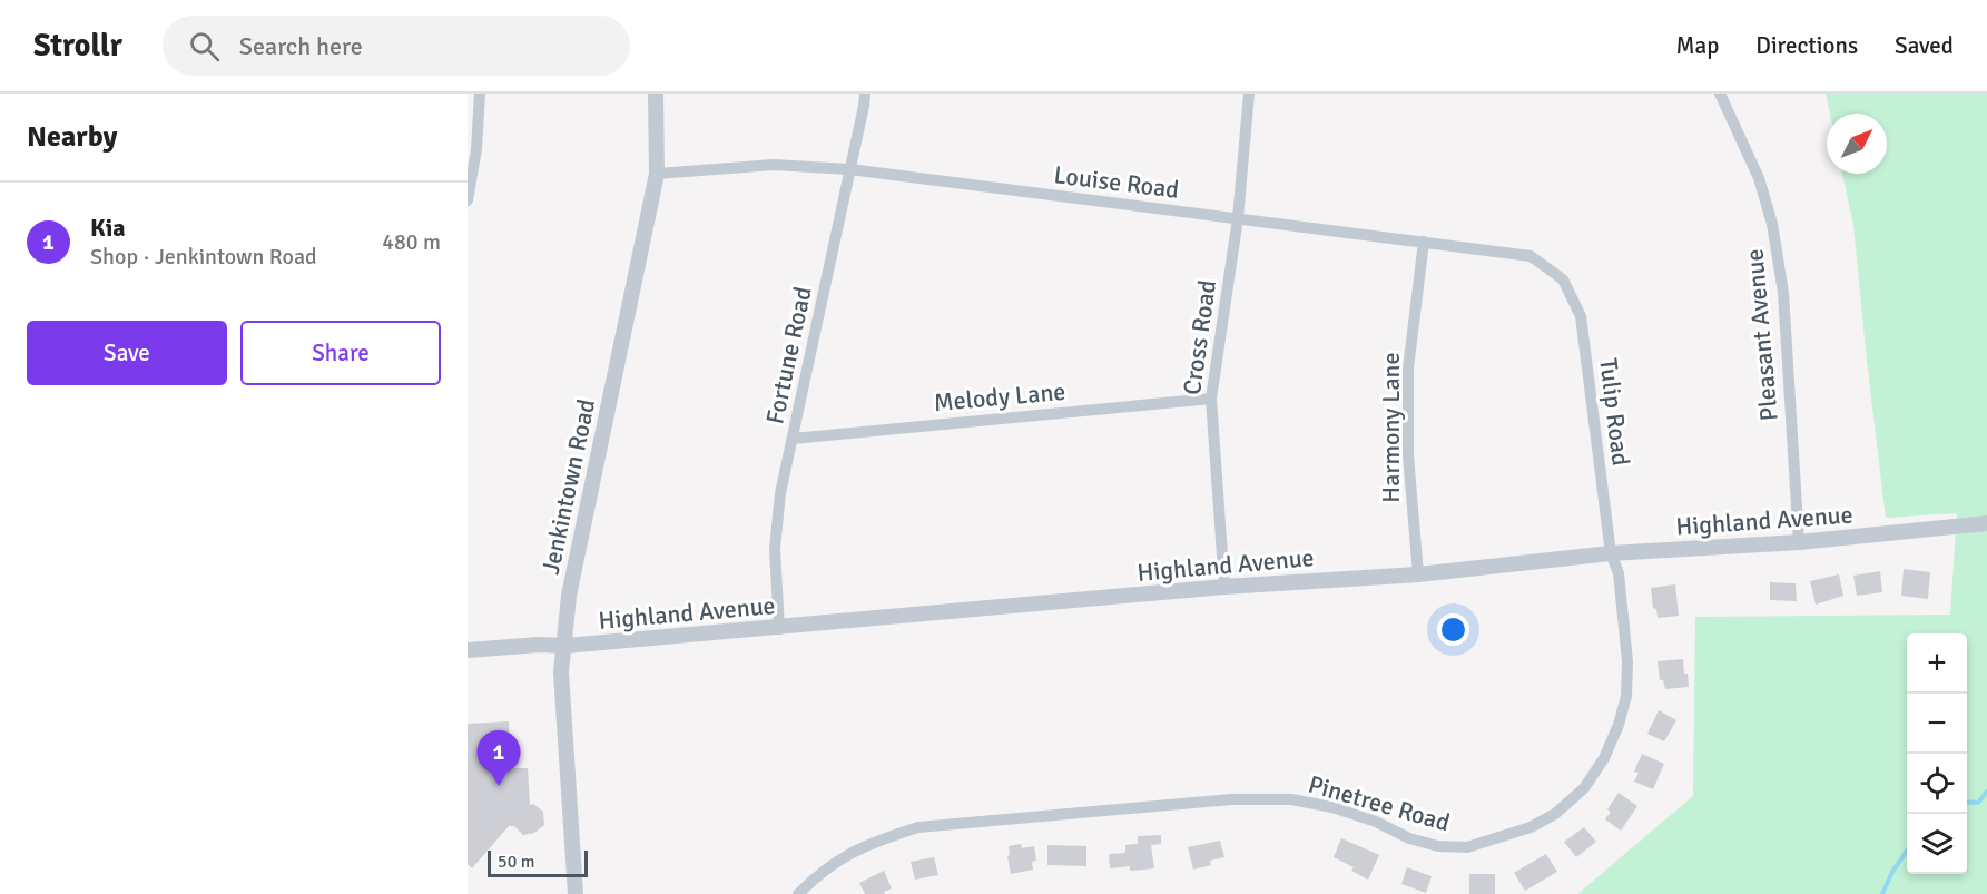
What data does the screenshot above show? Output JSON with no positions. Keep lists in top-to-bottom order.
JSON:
{
  "streets": {
    "street": [
      "Louise Road",
      "Pleasant Avenue",
      "Cross Road",
      "Fortune Road",
      "Melody Lane",
      "Tulip Road",
      "Harmony Lane",
      "Jenkintown Road",
      "Highland Avenue",
      "Pinetree Road"
    ]
  },
  "crossings": [
    ["Louise Road", "Cross Road"],
    ["Louise Road", "Fortune Road"],
    ["Louise Road", "Tulip Road"],
    ["Louise Road", "Harmony Lane"],
    ["Louise Road", "Jenkintown Road"],
    ["Pleasant Avenue", "Highland Avenue"],
    ["Cross Road", "Melody Lane"],
    ["Cross Road", "Highland Avenue"],
    ["Fortune Road", "Melody Lane"],
    ["Fortune Road", "Highland Avenue"],
    ["Tulip Road", "Highland Avenue"],
    ["Tulip Road", "Pinetree Road"],
    ["Harmony Lane", "Highland Avenue"],
    ["Jenkintown Road", "Highland Avenue"],
    ["Highland Avenue", "Pinetree Road"]
  ],
  "scale_bar": "50 m",
  "north": "top right",
  "page": {
    "header": "Strollr",
    "search": "Search here",
    "nav": ["Map", "Directions", "Saved"],
    "heading": "Nearby",
    "list": [
      {
        "mark": "1",
        "name": "Kia",
        "note": "Shop · Jenkintown Road",
        "value": "480 m"
      }
    ],
    "buttons": ["Save", "Share"],
    "map_buttons": ["+", "−"],
    "pins": "1",
    "scale": "50 m"
  }
}
